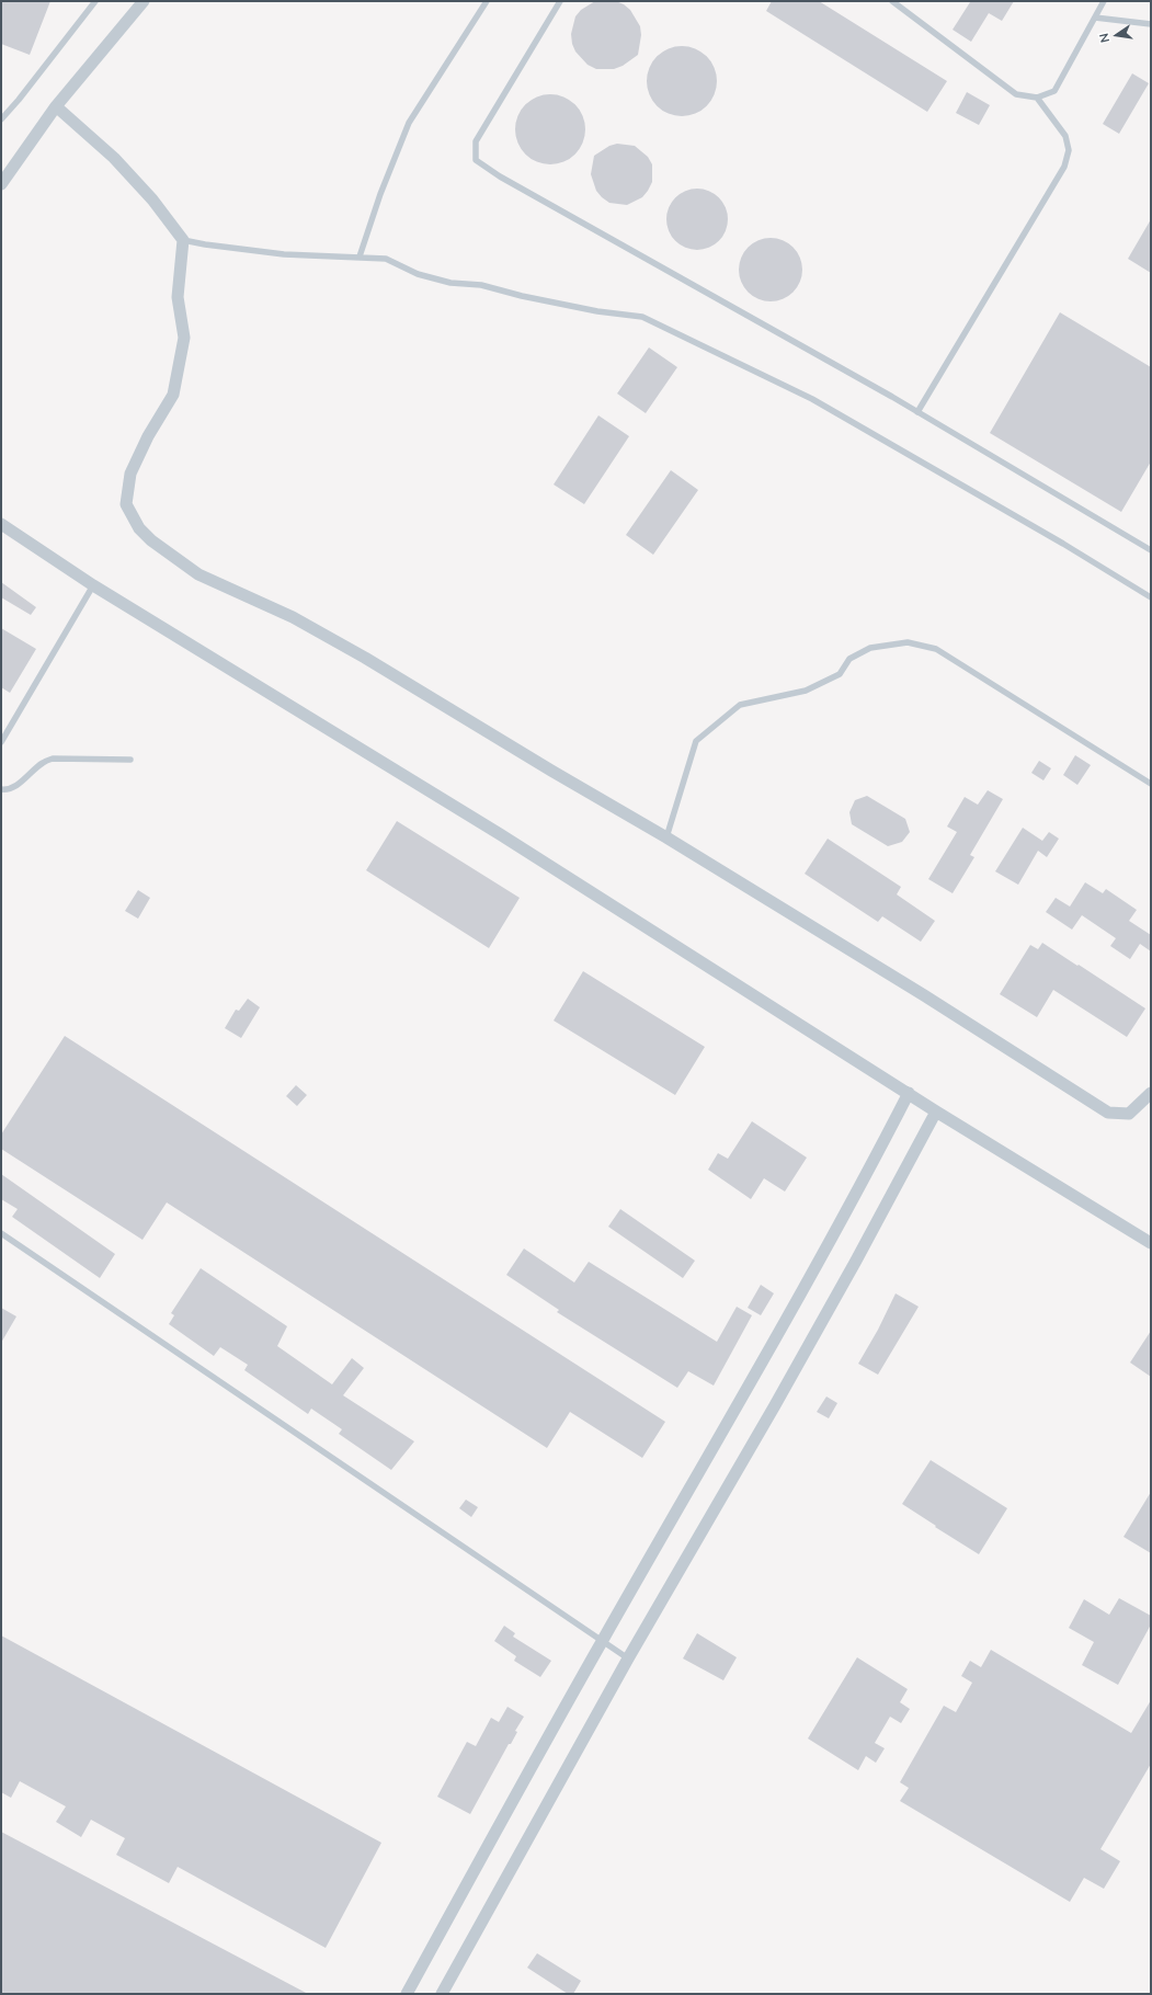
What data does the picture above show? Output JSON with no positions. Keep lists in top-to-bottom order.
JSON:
{
  "north": "left"
}
